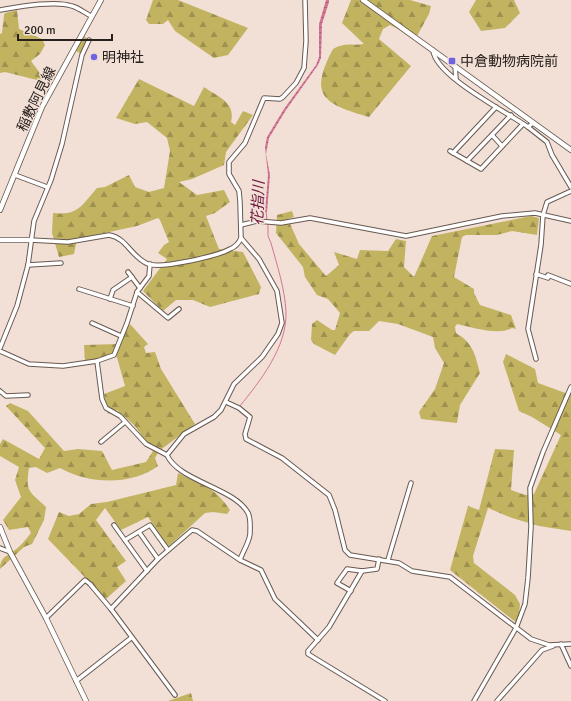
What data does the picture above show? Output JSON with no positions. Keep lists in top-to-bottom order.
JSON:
{
  "streets": {
    "street": ["稲敷阿見線"]
  },
  "water": ["花指川"],
  "places": {
    "other": ["明神社"],
    "transit": ["中倉動物病院前"]
  },
  "scale_bar": "200 m"
}
